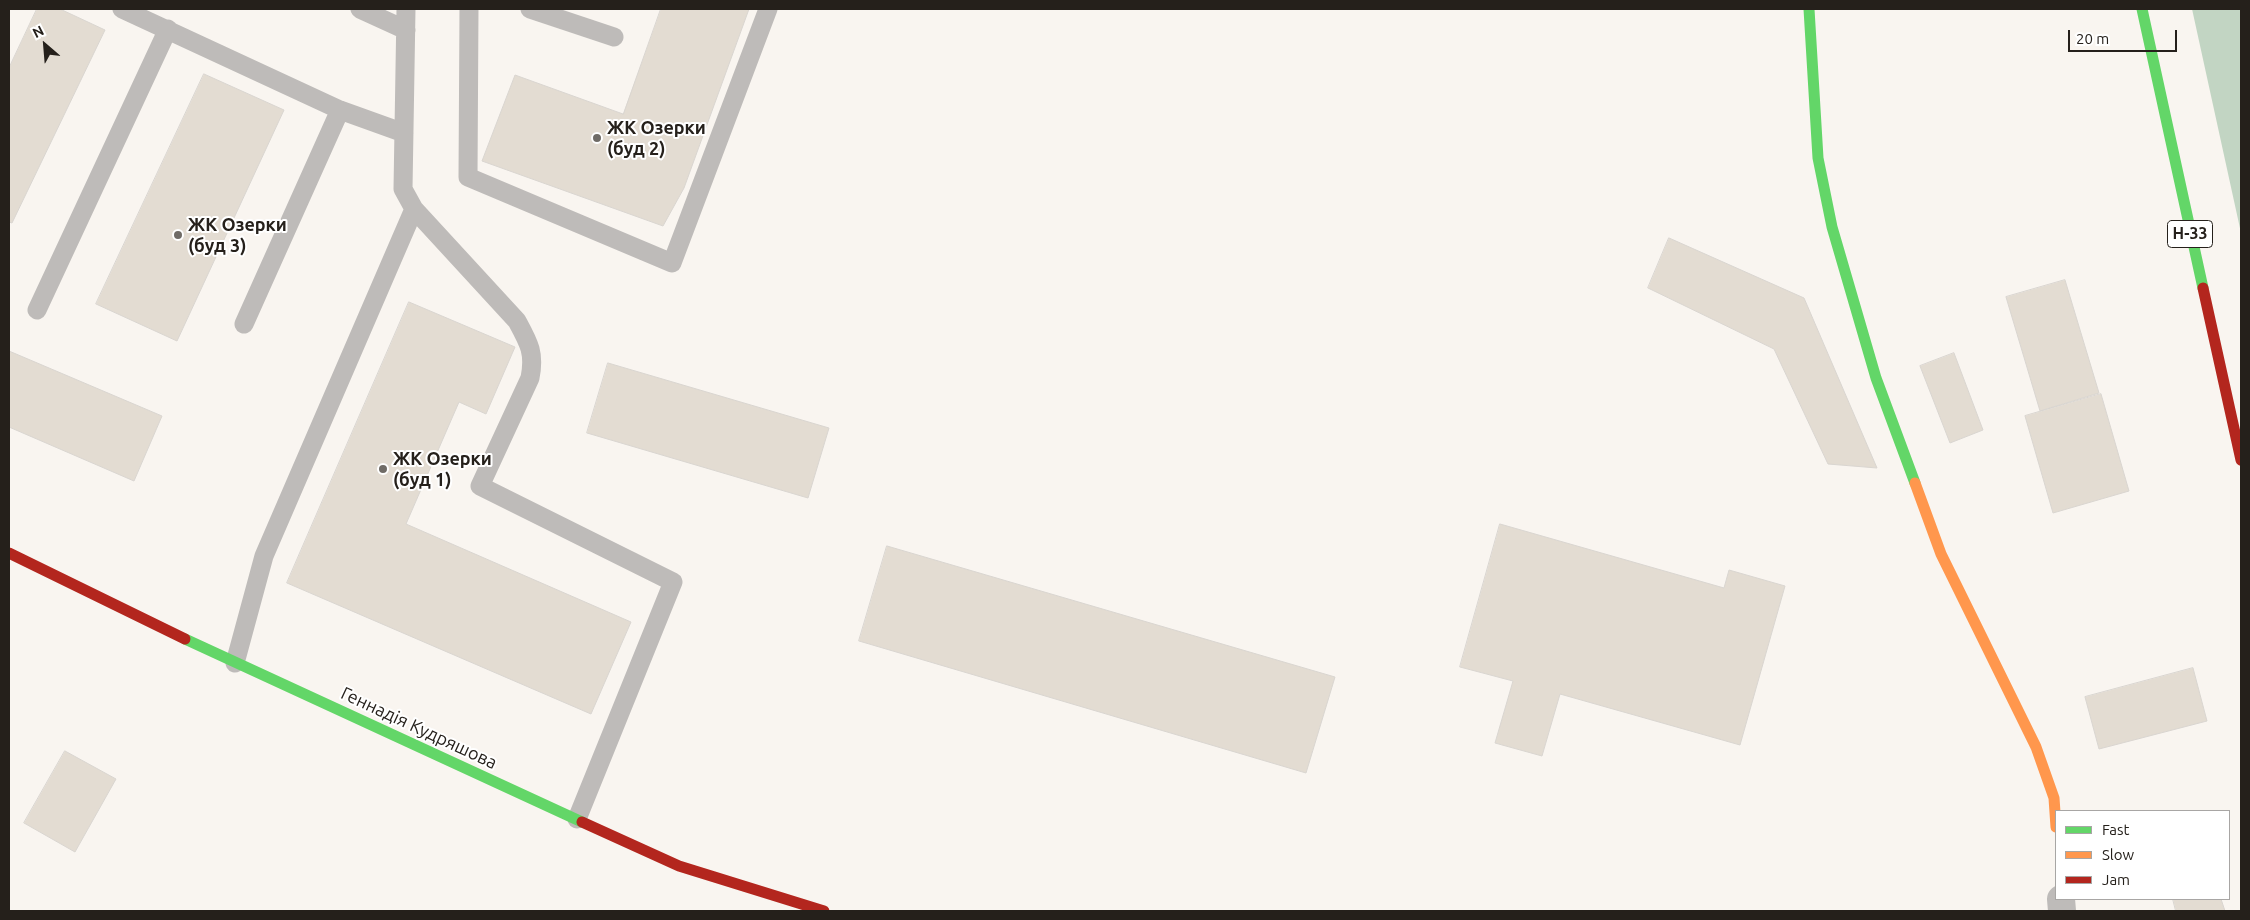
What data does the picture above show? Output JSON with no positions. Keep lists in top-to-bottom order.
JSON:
{
  "streets": {
    "street": ["Н-33", "Геннадія Кудряшова"]
  },
  "places": ["ЖК Озерки (буд 2)", "ЖК Озерки (буд 3)", "ЖК Озерки (буд 1)"],
  "legend": ["Fast", "Slow", "Jam"],
  "scale_bar": "20 m",
  "north": "top left"
}
